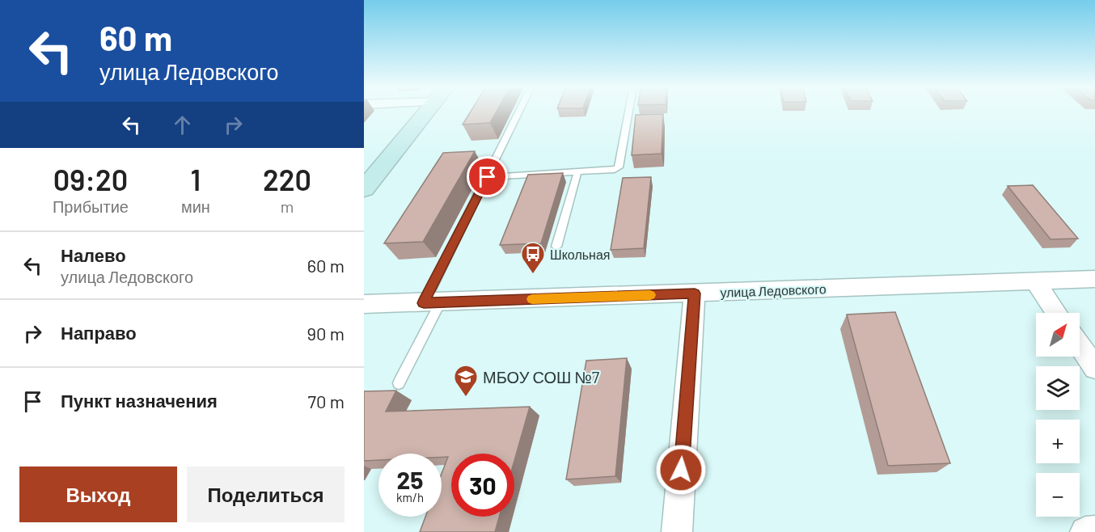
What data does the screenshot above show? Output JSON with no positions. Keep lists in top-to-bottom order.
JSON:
{
  "streets": {
    "street": ["улица Ледовского"]
  },
  "places": {
    "bus stop": ["Школьная"],
    "school or university": ["МБОУ СОШ №7"]
  },
  "north": "top right",
  "page": {
    "turn": ["60 m", "улица Ледовского"],
    "eta": [
      "09:20",
      "Прибытие",
      "1",
      "мин",
      "220",
      "m"
    ],
    "list": [
      {
        "name": "Налево",
        "note": "улица Ледовского",
        "value": "60 m"
      },
      {
        "name": "Направо",
        "value": "90 m"
      },
      {
        "name": "Пункт назначения",
        "value": "70 m"
      }
    ],
    "map_buttons": ["+", "−"],
    "speed": "25 km/h",
    "limit": "30",
    "buttons": ["Выход", "Поделиться"]
  }
}
